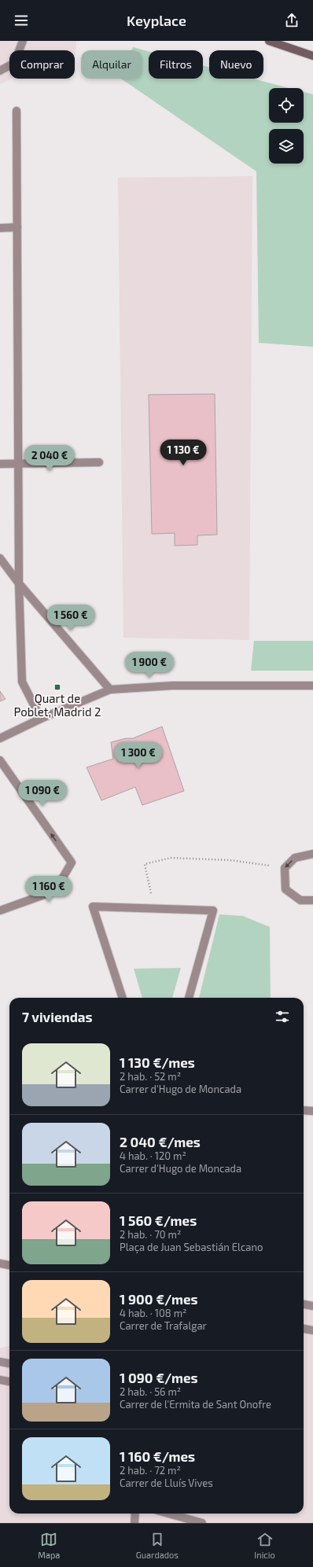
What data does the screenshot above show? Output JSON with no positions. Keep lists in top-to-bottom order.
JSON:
{
  "places": {
    "transit": ["Quart de Poblet, Madrid 2"]
  },
  "page": {
    "header": "Keyplace",
    "chip": [
      "Comprar",
      "Alquilar",
      "Filtros",
      "Nuevo"
    ],
    "price": [
      "1 130 €",
      "2 040 €",
      "1 560 €",
      "1 900 €",
      "1 300 €",
      "1 090 €",
      "1 160 €"
    ],
    "heading": "7 viviendas",
    "list": [
      {
        "name": "1 130 €/mes",
        "note": "2 hab. · 52 m² · Carrer d'Hugo de Moncada"
      },
      {
        "name": "2 040 €/mes",
        "note": "4 hab. · 120 m² · Carrer d'Hugo de Moncada"
      },
      {
        "name": "1 560 €/mes",
        "note": "2 hab. · 70 m² · Plaça de Juan Sebastián Elcano"
      },
      {
        "name": "1 900 €/mes",
        "note": "4 hab. · 108 m² · Carrer de Trafalgar"
      },
      {
        "name": "1 090 €/mes",
        "note": "2 hab. · 56 m² · Carrer de l'Ermita de Sant Onofre"
      },
      {
        "name": "1 160 €/mes",
        "note": "2 hab. · 72 m² · Carrer de Lluís Vives"
      }
    ],
    "tabs": ["Mapa", "Guardados", "Inicio"]
  }
}
